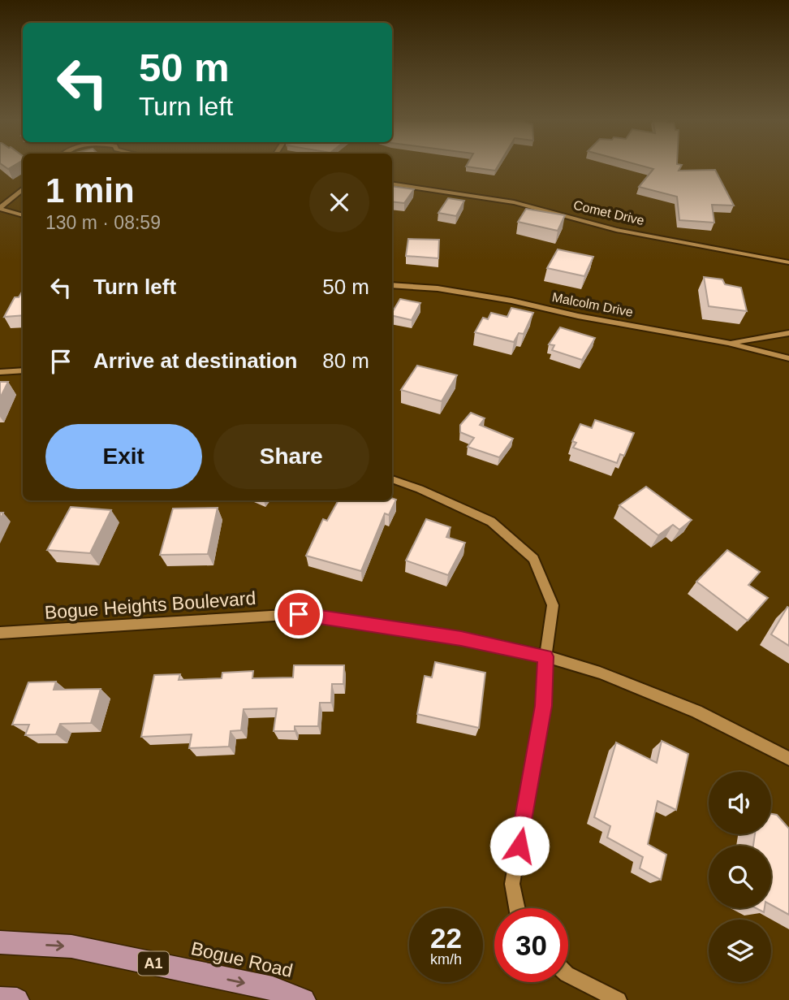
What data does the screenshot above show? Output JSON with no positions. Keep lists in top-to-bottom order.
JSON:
{
  "streets": {
    "main road": ["Bogue Road", "A1"],
    "street": ["Comet Drive", "Malcolm Drive", "Bogue Heights Boulevard"]
  },
  "one_way": ["Bogue Road"],
  "page": {
    "turn": ["50 m", "Turn left"],
    "heading": ["1 min", "130 m · 08:59"],
    "list": [
      {
        "name": "Turn left",
        "value": "50 m"
      },
      {
        "name": "Arrive at destination",
        "value": "80 m"
      }
    ],
    "buttons": ["Exit", "Share"],
    "speed": "22 km/h",
    "limit": "30"
  }
}
